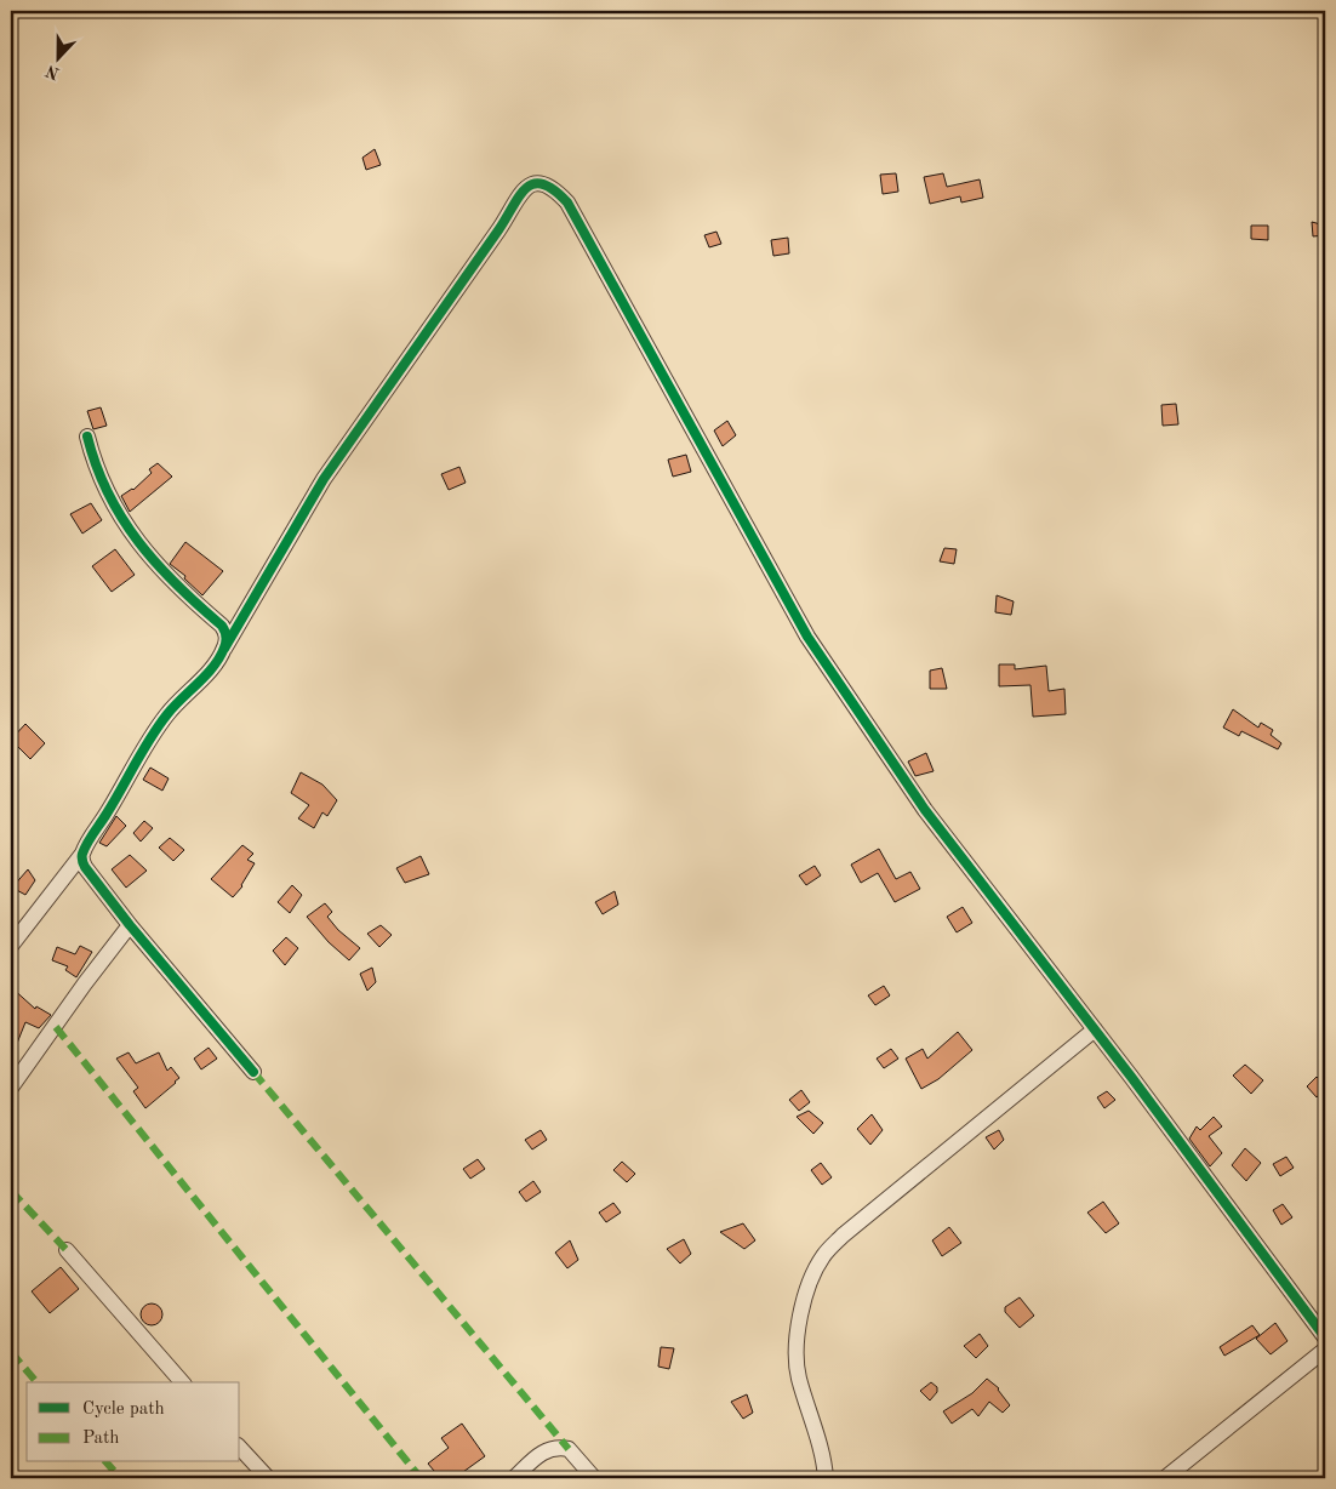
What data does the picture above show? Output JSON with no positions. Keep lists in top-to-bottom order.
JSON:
{
  "legend": ["Cycle path", "Path"],
  "north": "bottom"
}
